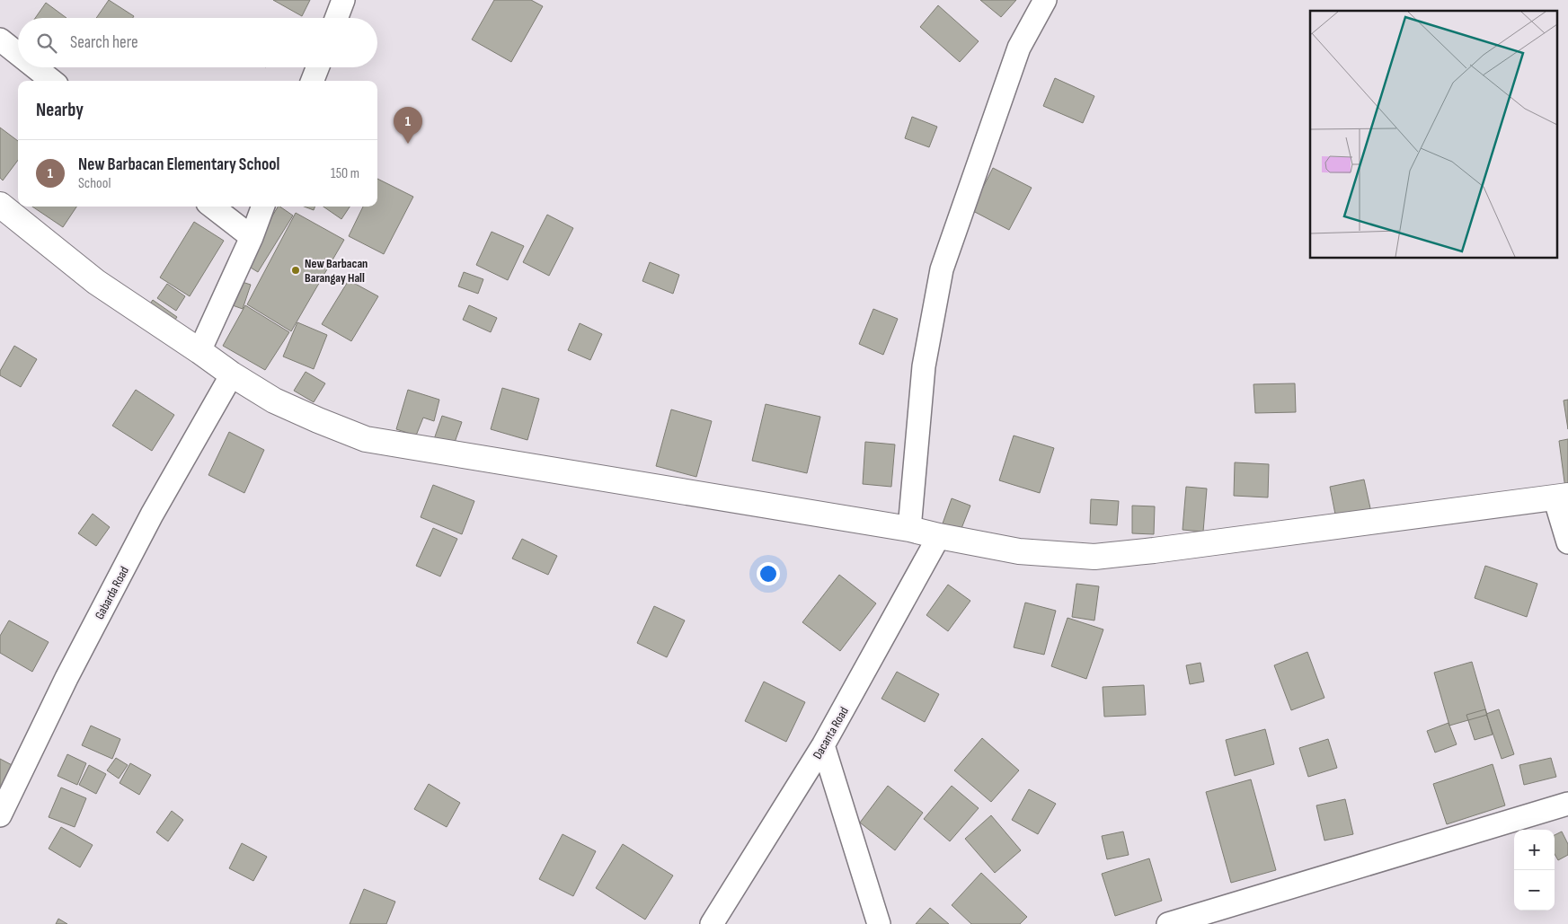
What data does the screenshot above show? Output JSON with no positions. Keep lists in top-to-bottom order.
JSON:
{
  "streets": {
    "street": ["Gabarda Road", "Dacanta Road"]
  },
  "places": ["New Barbacan Barangay Hall"],
  "page": {
    "search": "Search here",
    "heading": "Nearby",
    "pins": "1",
    "list": [
      {
        "mark": "1",
        "name": "New Barbacan Elementary School",
        "note": "School",
        "value": "150 m"
      }
    ],
    "map_buttons": ["+", "−"]
  }
}
